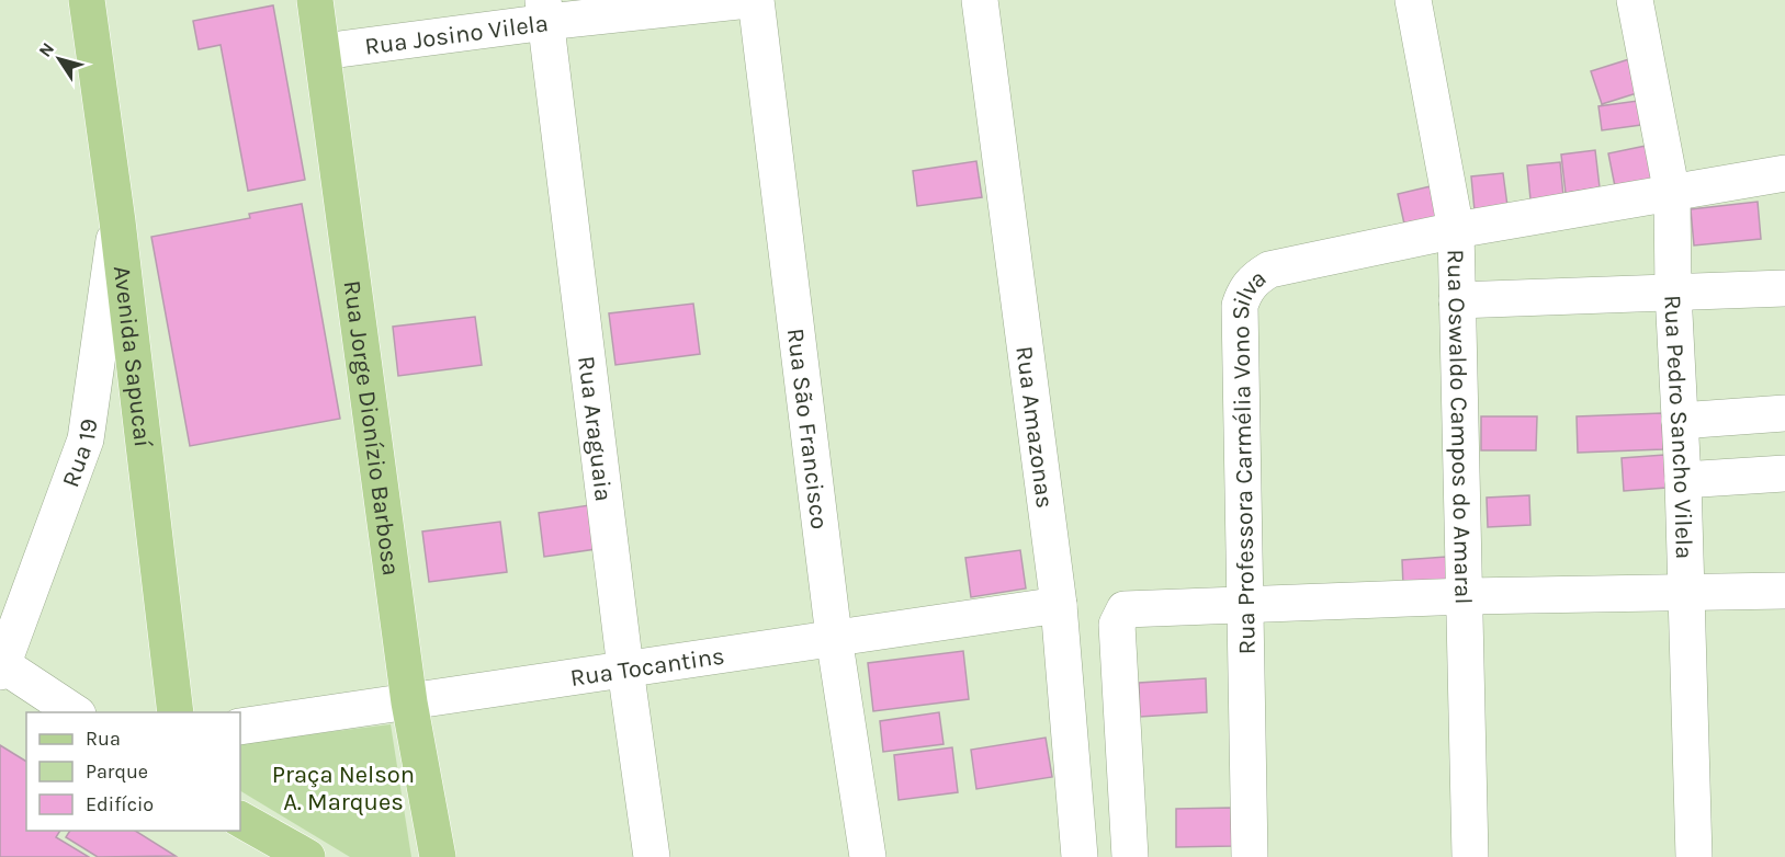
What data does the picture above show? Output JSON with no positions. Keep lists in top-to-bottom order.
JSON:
{
  "streets": {
    "main road": ["Avenida Sapucaí", "Rua Jorge Dionízio Barbosa"],
    "street": [
      "Rua Josino Vilela",
      "Rua Oswaldo Campos do Amaral",
      "Rua Pedro Sancho Vilela",
      "Rua Amazonas",
      "Rua Araguaia",
      "Rua São Francisco",
      "Rua 19",
      "Rua Professora Carmélia Vono Silva",
      "Rua Tocantins"
    ]
  },
  "crossings": [
    ["Rua Josino Vilela", "Rua Jorge Dionízio Barbosa"],
    ["Rua Josino Vilela", "Rua Araguaia"],
    ["Avenida Sapucaí", "Rua 19"],
    ["Rua Oswaldo Campos do Amaral", "Rua Professora Carmélia Vono Silva"],
    ["Rua Pedro Sancho Vilela", "Rua Professora Carmélia Vono Silva"],
    ["Rua Amazonas", "Rua Tocantins"],
    ["Rua Jorge Dionízio Barbosa", "Rua Tocantins"],
    ["Rua Araguaia", "Rua Tocantins"],
    ["Rua São Francisco", "Rua Tocantins"]
  ],
  "parks": ["Praça Nelson A. Marques"],
  "legend": ["Rua", "Parque", "Edifício"],
  "north": "top left"
}
